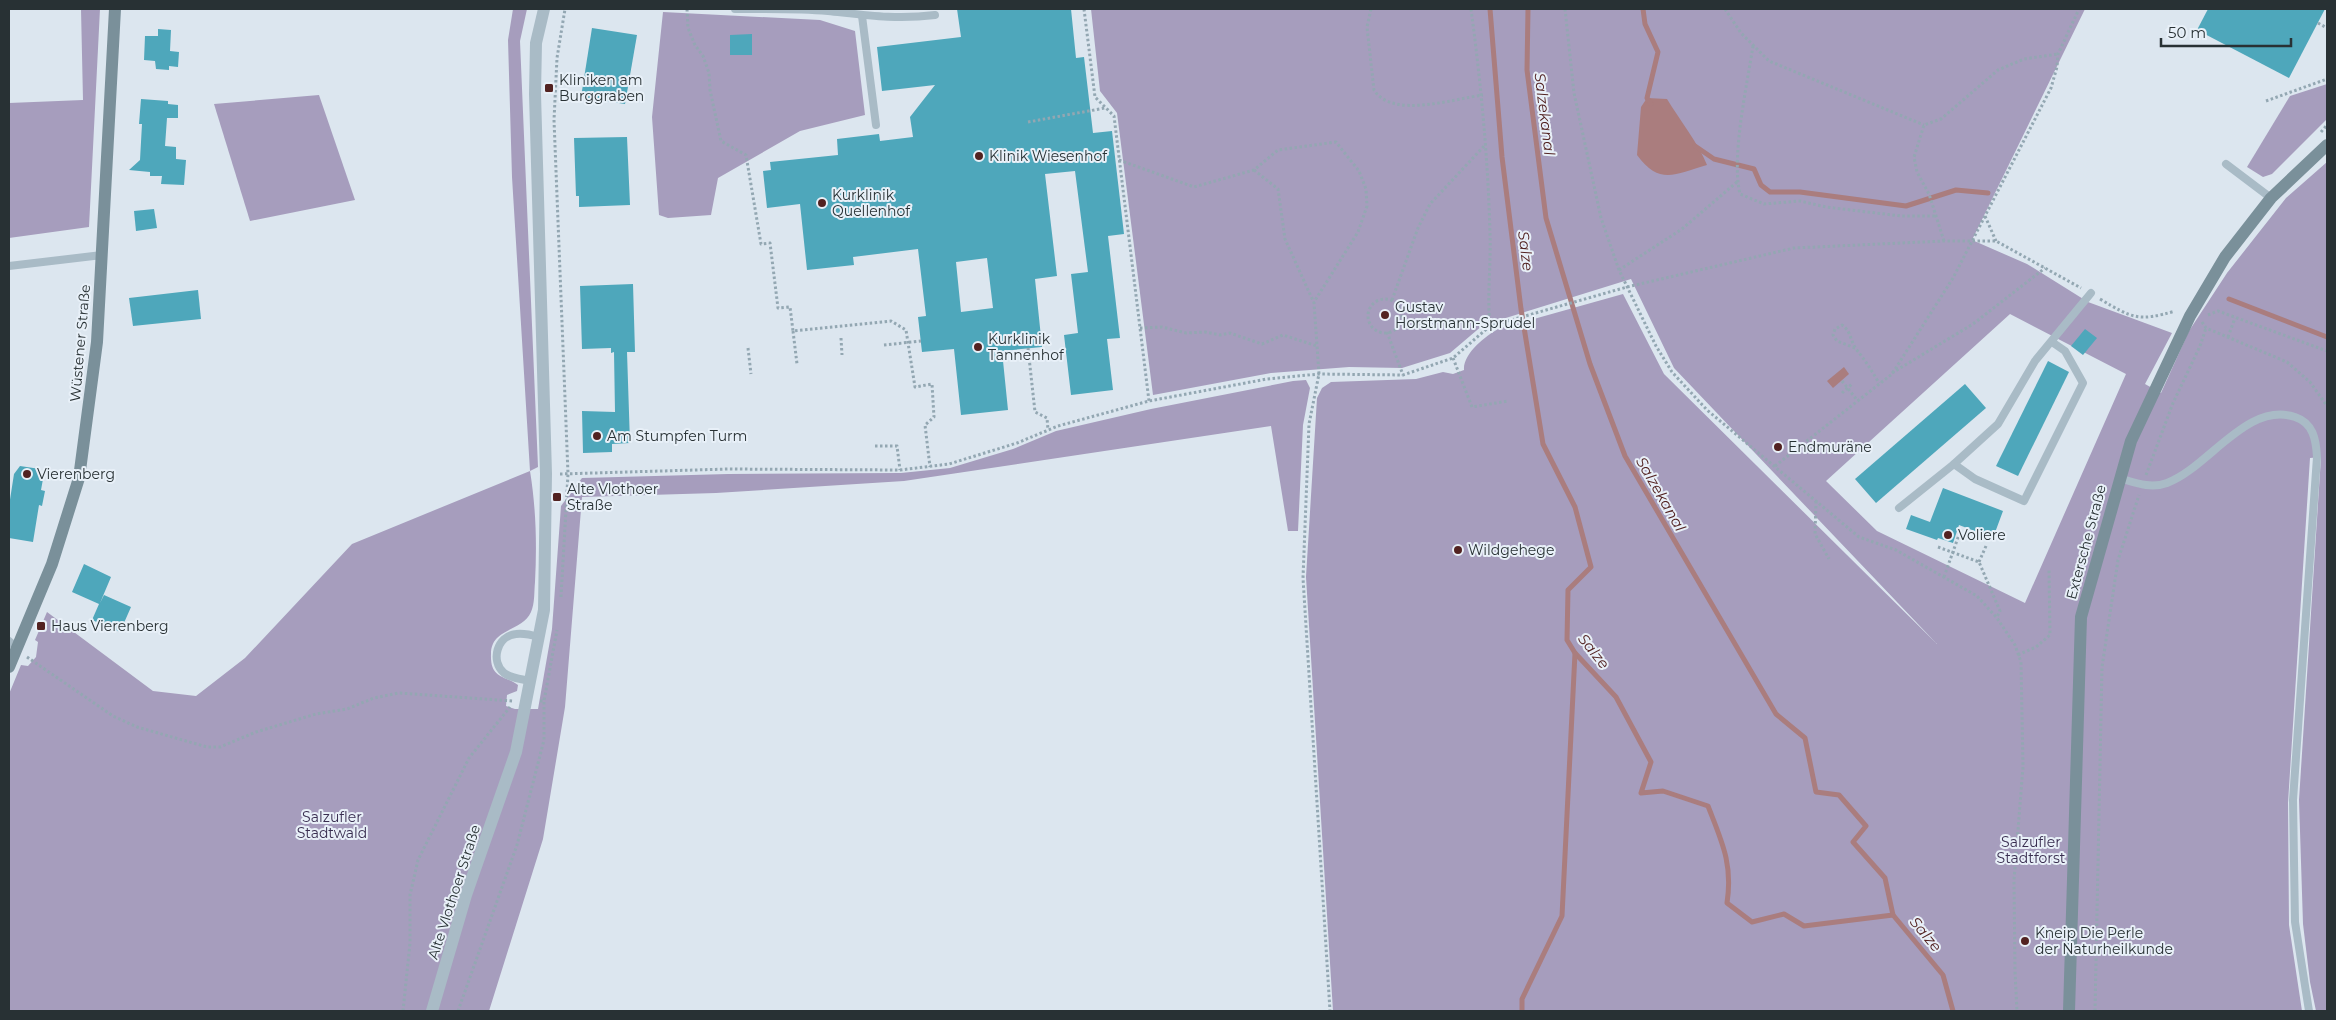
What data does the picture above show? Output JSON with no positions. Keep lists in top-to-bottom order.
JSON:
{
  "streets": {
    "main road": ["Wüstener Straße", "Extersche Straße"],
    "street": ["Alte Vlothoer Straße"]
  },
  "water": ["Salzekanal", "Salze"],
  "parks": ["Salzufler Stadtwald", "Salzufler Stadtforst"],
  "places": {
    "transit": ["Kliniken am Burggraben", "Alte Vlothoer Straße", "Haus Vierenberg"],
    "other": [
      "Klinik Wiesenhof",
      "Kurklinik Quellenhof",
      "Gustav Horstmann-Sprudel",
      "Kurklinik Tannenhof",
      "Am Stumpfen Turm",
      "Endmuräne",
      "Vierenberg",
      "Voliere",
      "Wildgehege",
      "Kneip Die Perle der Naturheilkunde"
    ]
  },
  "scale_bar": "50 m"
}
